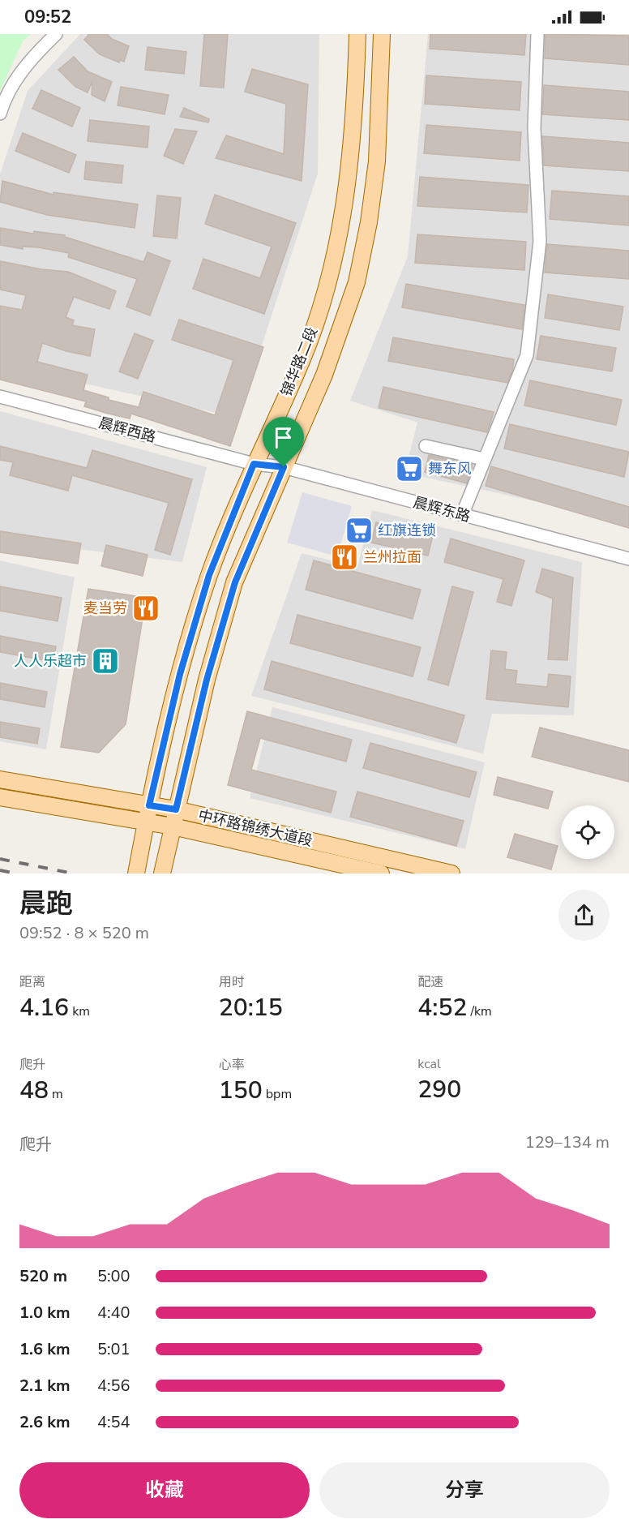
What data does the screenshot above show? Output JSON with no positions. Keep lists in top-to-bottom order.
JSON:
{
  "streets": {
    "main road": ["锦华路二段", "中环路锦绣大道段"],
    "street": ["晨辉西路", "晨辉东路"]
  },
  "crossings": [
    ["锦华路二段", "晨辉西路"],
    ["锦华路二段", "晨辉东路"],
    ["锦华路二段", "中环路锦绣大道段"],
    ["晨辉西路", "晨辉东路"]
  ],
  "places": {
    "supermarket": ["舞东风", "红旗连锁"],
    "restaurant": ["兰州拉面", "麦当劳"],
    "building": ["人人乐超市"]
  },
  "page": {
    "status": "09:52",
    "heading": ["晨跑", "09:52 · 8 × 520 m"],
    "stats": [
      ["距离", "4.16 km"],
      ["用时", "20:15"],
      ["配速", "4:52 /km"],
      ["爬升", "48 m"],
      ["心率", "150 bpm"],
      ["kcal", "290"]
    ],
    "chart": ["爬升", "129–134 m"],
    "list": [
      {
        "name": "520 m",
        "note": "5:00"
      },
      {
        "name": "1.0 km",
        "note": "4:40"
      },
      {
        "name": "1.6 km",
        "note": "5:01"
      },
      {
        "name": "2.1 km",
        "note": "4:56"
      },
      {
        "name": "2.6 km",
        "note": "4:54"
      }
    ],
    "buttons": ["收藏", "分享"]
  }
}
